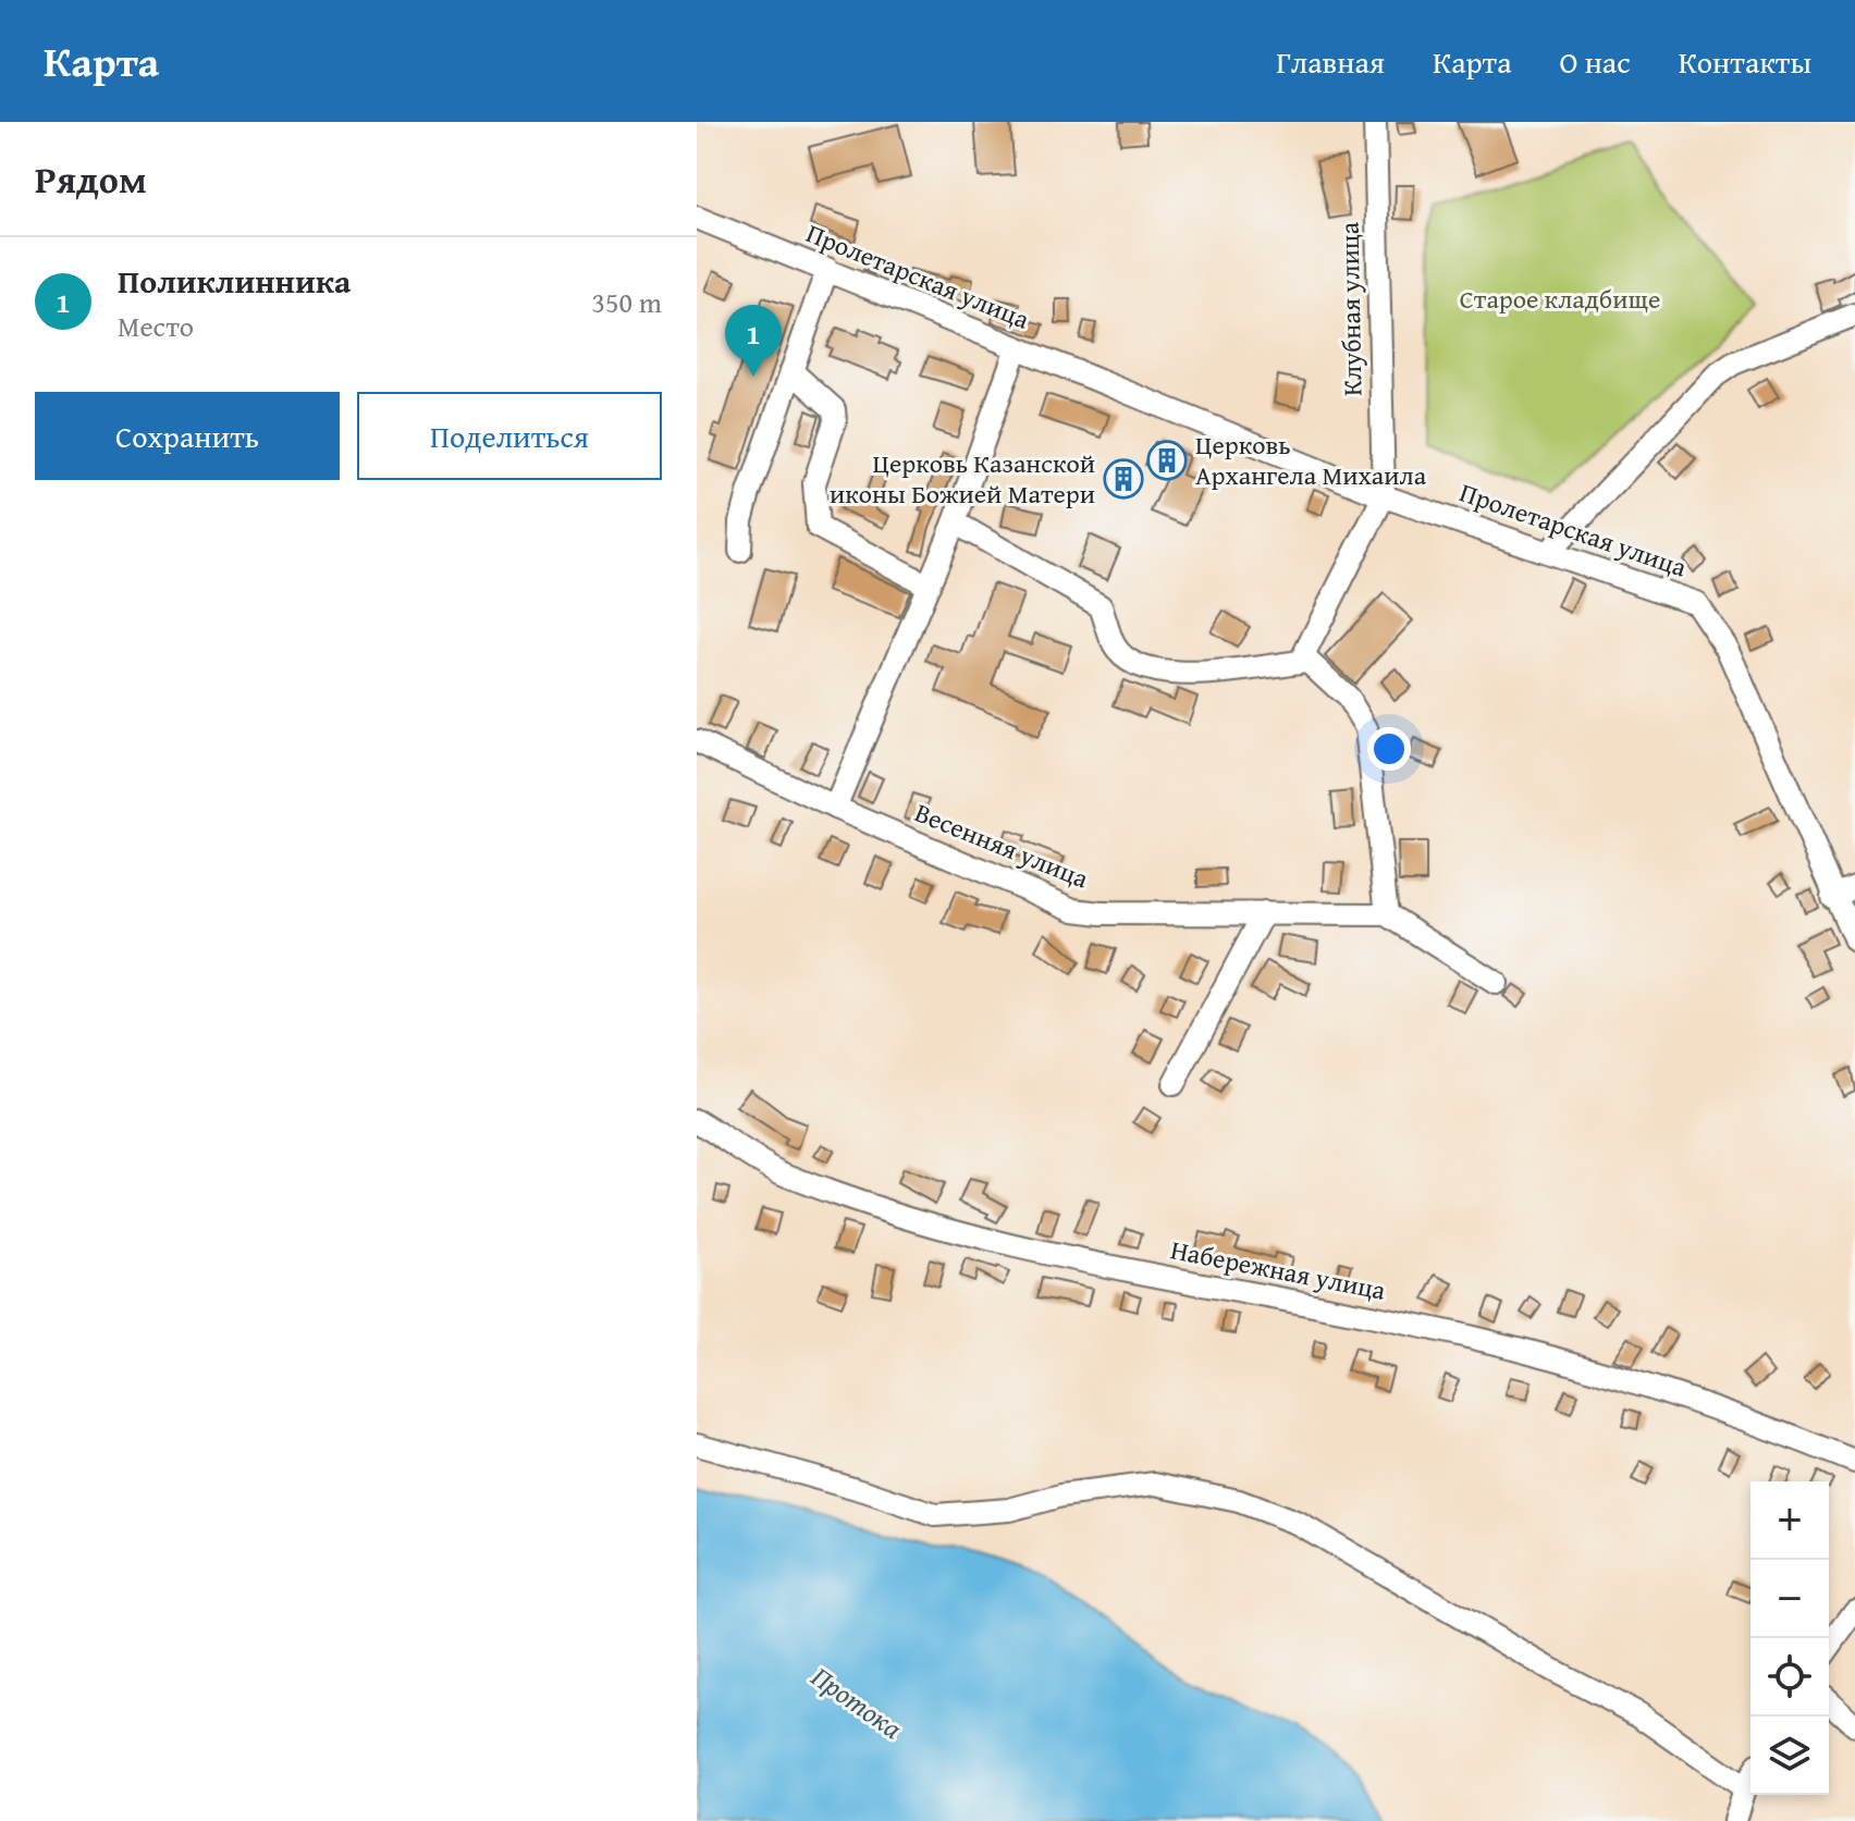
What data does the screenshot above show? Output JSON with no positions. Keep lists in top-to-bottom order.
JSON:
{
  "streets": {
    "street": [
      "Пролетарская улица",
      "Клубная улица",
      "Весенняя улица",
      "Набережная улица"
    ]
  },
  "crossings": [
    ["Пролетарская улица", "Клубная улица"]
  ],
  "water": ["Протока"],
  "parks": ["Старое кладбище"],
  "places": {
    "building": ["Церковь Архангела Михаила", "Церковь Казанской иконы Божией Матери"]
  },
  "page": {
    "header": "Карта",
    "nav": [
      "Главная",
      "Карта",
      "О нас",
      "Контакты"
    ],
    "heading": "Рядом",
    "list": [
      {
        "mark": "1",
        "name": "Поликлинника",
        "note": "Место",
        "value": "350 m"
      }
    ],
    "pins": "1",
    "buttons": ["Сохранить", "Поделиться"],
    "map_buttons": ["+", "−"]
  }
}
